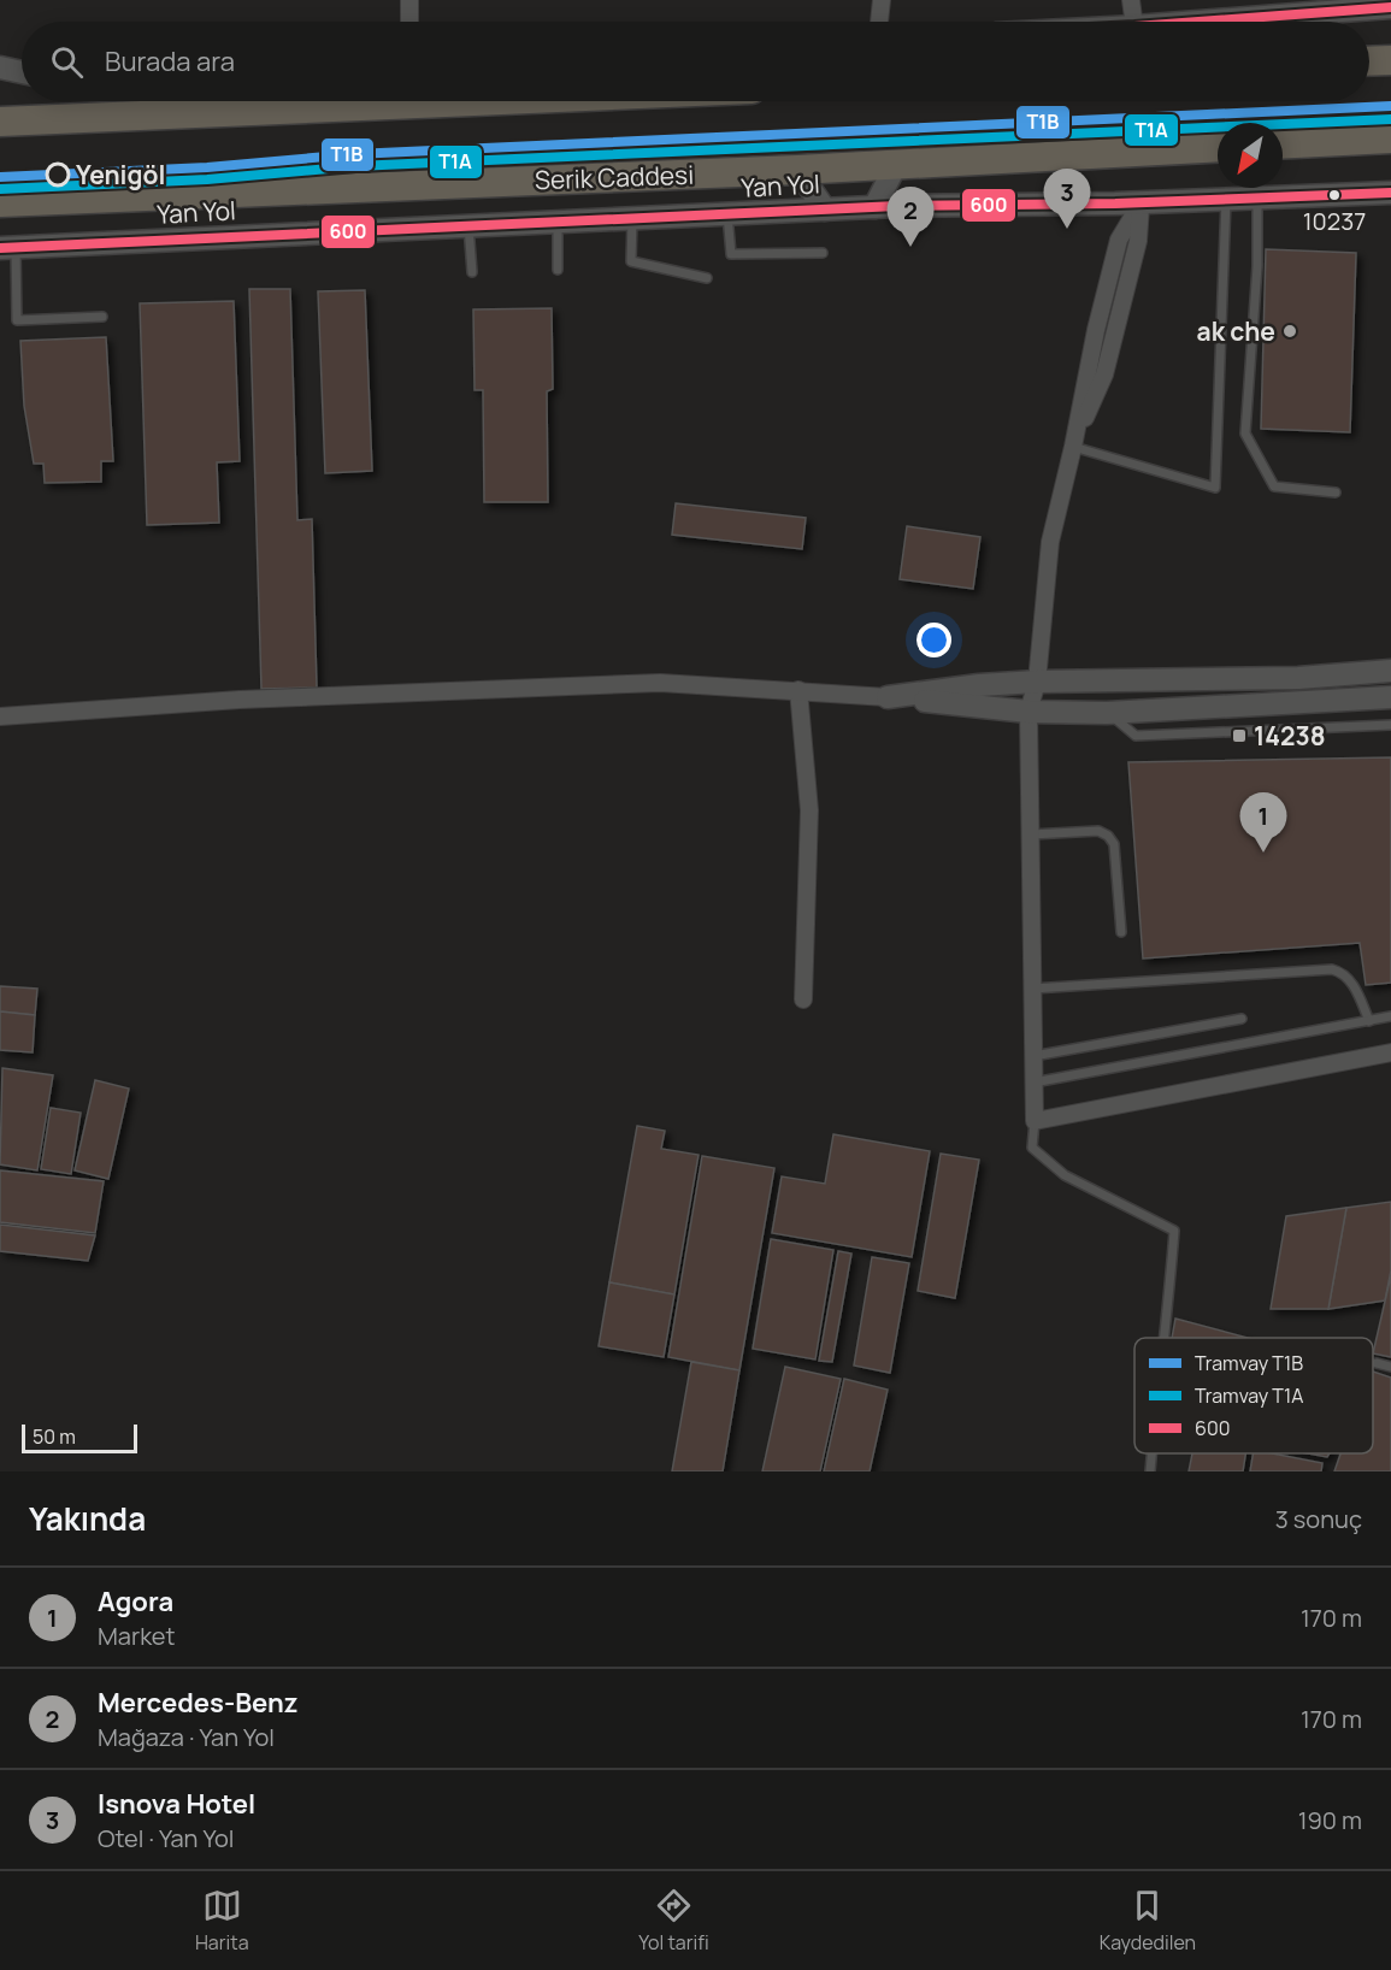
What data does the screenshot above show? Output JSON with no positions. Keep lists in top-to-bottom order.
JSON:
{
  "streets": {
    "highway": ["Serik Caddesi"],
    "street": ["Yan Yol"]
  },
  "places": {
    "other": ["Yenigöl", "10237", "ak che"],
    "transit": ["14238"]
  },
  "lines": ["transit line 600", "tram line T1B", "tram line T1A"],
  "legend": ["Tramvay T1B", "Tramvay T1A", "600"],
  "scale_bar": "50 m",
  "north": "bottom left",
  "page": {
    "search": "Burada ara",
    "pins": ["3", "2", "1"],
    "scale": "50 m",
    "heading": ["Yakında", "3 sonuç"],
    "list": [
      {
        "mark": "1",
        "name": "Agora",
        "note": "Market",
        "value": "170 m"
      },
      {
        "mark": "2",
        "name": "Mercedes-Benz",
        "note": "Mağaza · Yan Yol",
        "value": "170 m"
      },
      {
        "mark": "3",
        "name": "Isnova Hotel",
        "note": "Otel · Yan Yol",
        "value": "190 m"
      }
    ],
    "nav": ["Harita", "Yol tarifi", "Kaydedilen"]
  }
}
